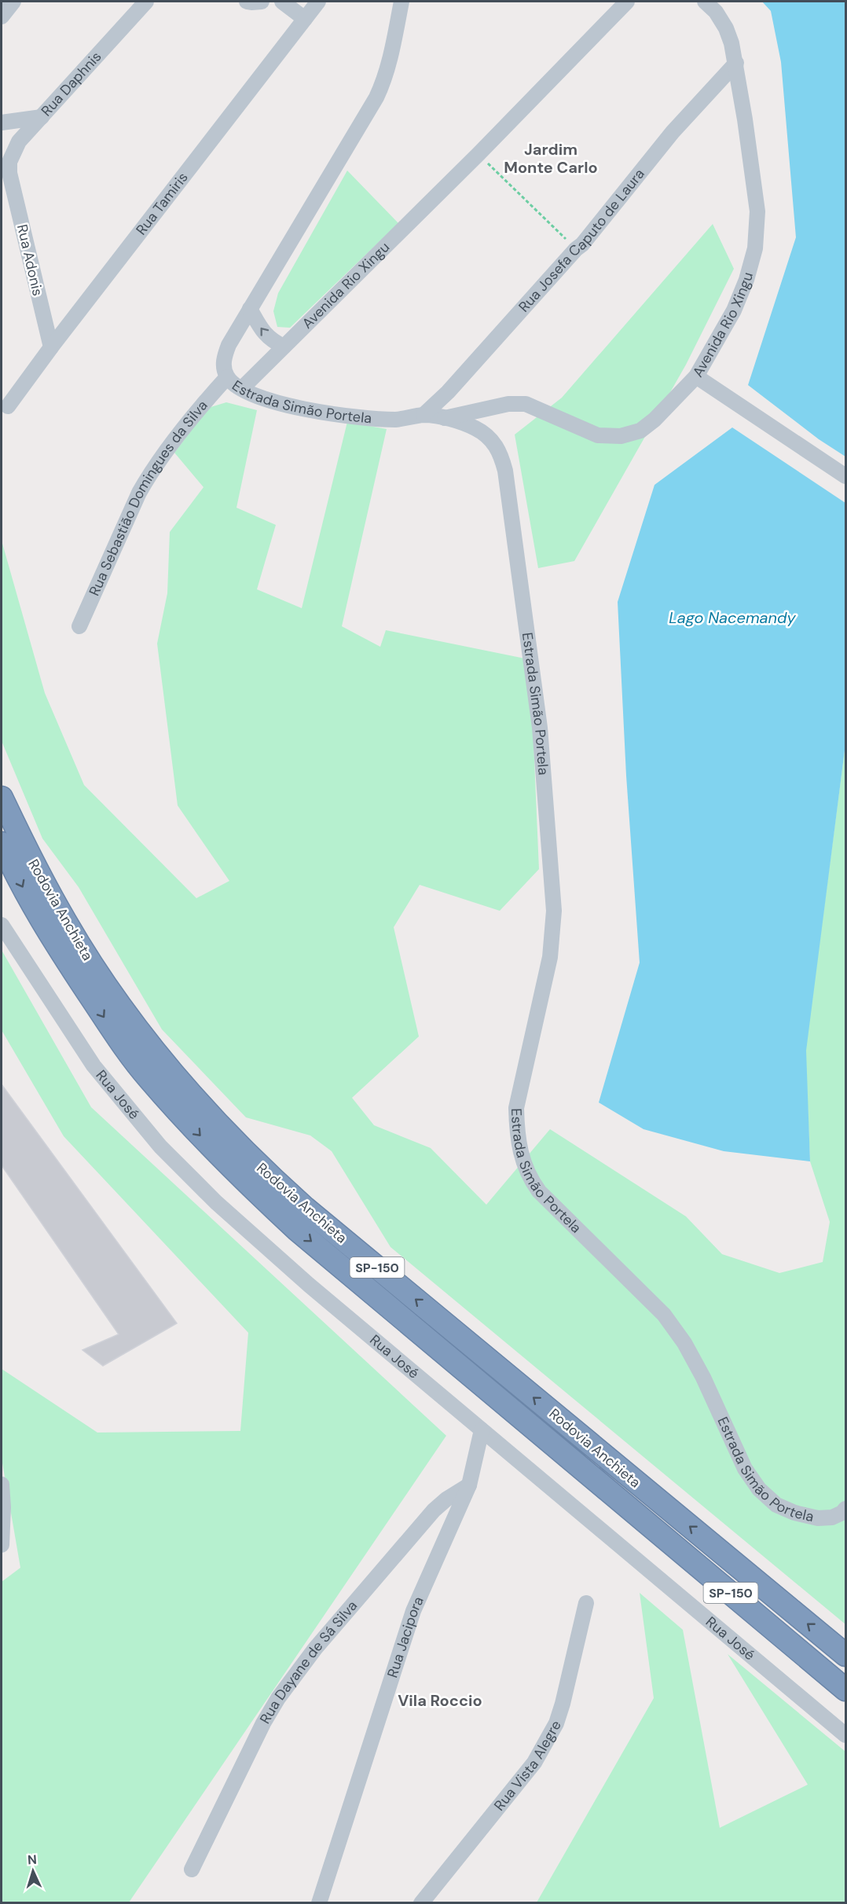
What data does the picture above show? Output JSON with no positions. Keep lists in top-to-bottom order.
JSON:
{
  "streets": {
    "highway": ["Rodovia Anchieta", "SP-150"],
    "street": [
      "Rua Daphnis",
      "Rua Tamiris",
      "Rua Josefa Caputo de Laura",
      "Rua Adonis",
      "Avenida Rio Xingu",
      "Estrada Simão Portela",
      "Rua Sebastião Domingues da Silva",
      "Rua José",
      "Rua Jacipora",
      "Rua Dayane de Sá Silva",
      "Rua Vista Alegre"
    ]
  },
  "crossings": [
    ["Rua Daphnis", "Rua Adonis"],
    ["Rua Tamiris", "Rua Adonis"],
    ["Rua Josefa Caputo de Laura", "Avenida Rio Xingu"],
    ["Rua Josefa Caputo de Laura", "Estrada Simão Portela"],
    ["Avenida Rio Xingu", "Estrada Simão Portela"],
    ["Estrada Simão Portela", "Rua Sebastião Domingues da Silva"],
    ["Rua José", "Rua Jacipora"],
    ["Rua Jacipora", "Rua Dayane de Sá Silva"]
  ],
  "districts": ["Jardim Monte Carlo", "Vila Roccio"],
  "water": ["Lago Nacemandy"],
  "north": "top"
}
